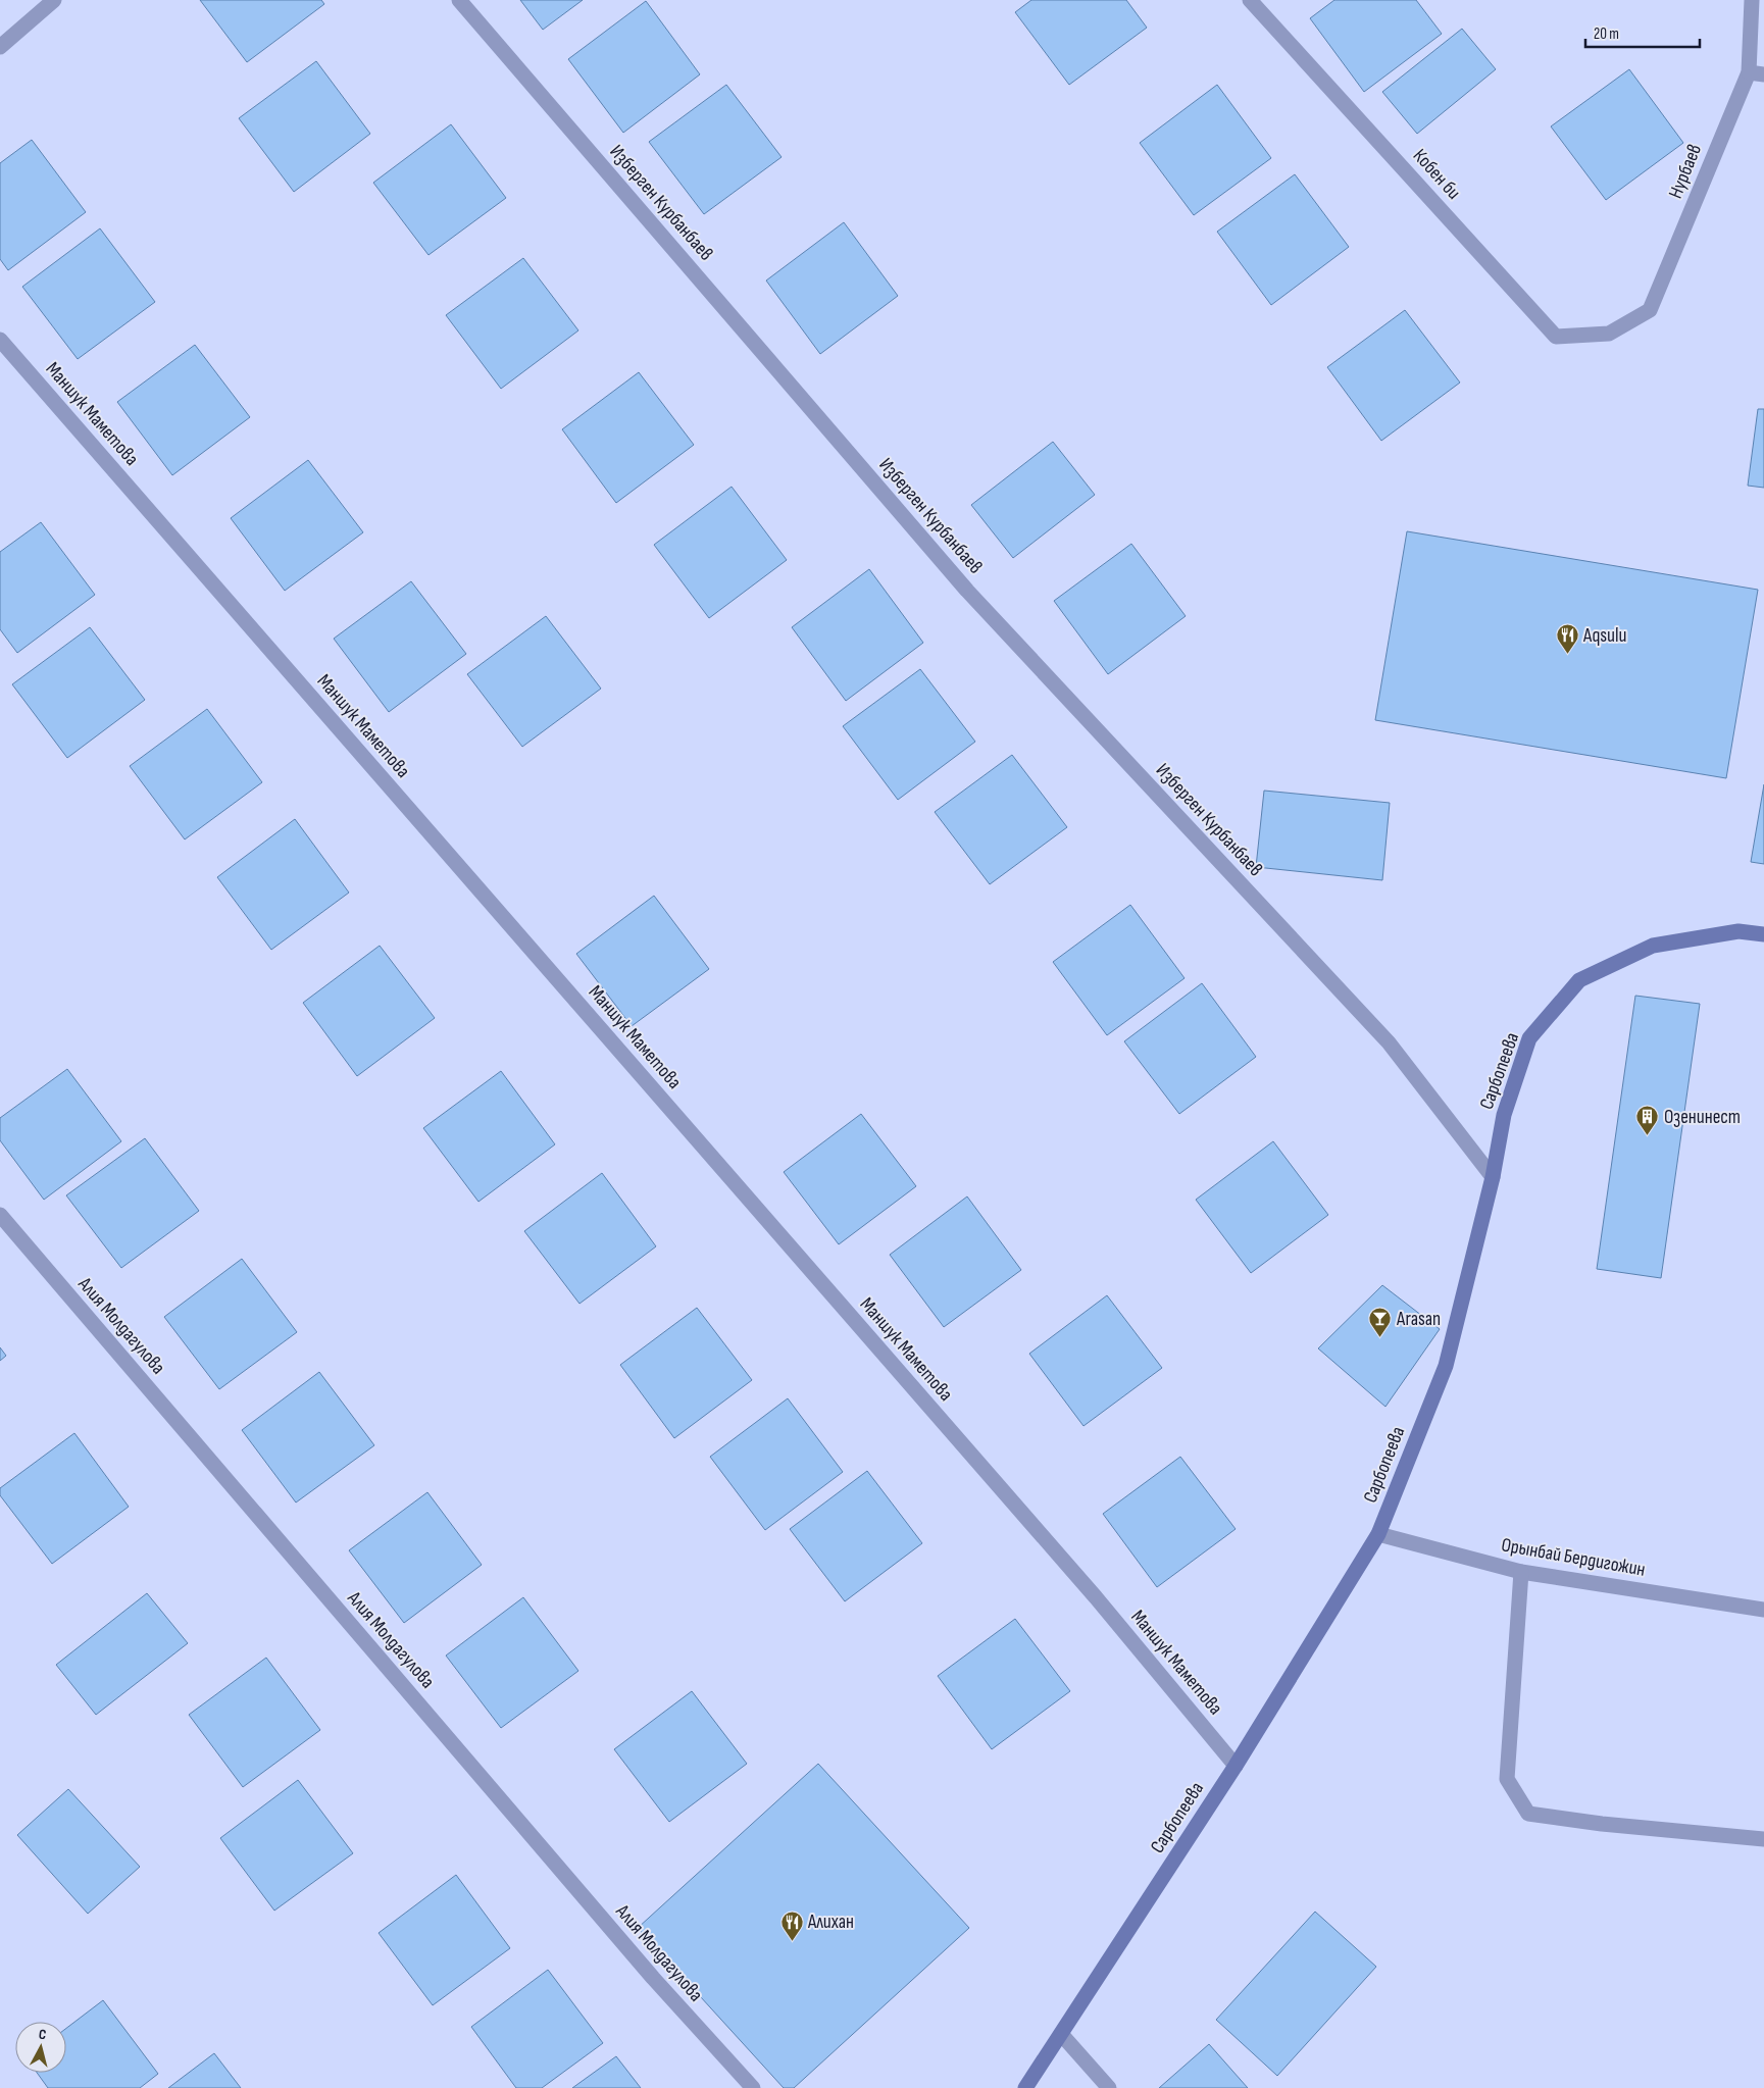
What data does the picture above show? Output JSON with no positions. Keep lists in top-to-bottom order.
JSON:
{
  "streets": {
    "street": [
      "Нурбаев",
      "Кобен би",
      "Изберген Курбанбаев",
      "Маншук Маметова",
      "Сарбопеева",
      "Алия Молдагулова",
      "Орынбай Бердигожин"
    ]
  },
  "crossings": [
    ["Нурбаев", "Кобен би"],
    ["Изберген Курбанбаев", "Сарбопеева"],
    ["Маншук Маметова", "Сарбопеева"],
    ["Сарбопеева", "Орынбай Бердигожин"]
  ],
  "places": {
    "restaurant": ["Aqsulu", "Алихан"],
    "building": ["Озенинест"],
    "bar": ["Arasan"]
  },
  "scale_bar": "20 m",
  "north": "top"
}
